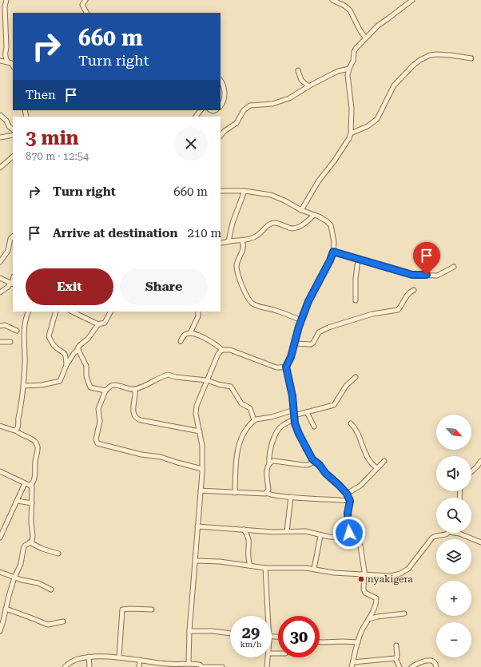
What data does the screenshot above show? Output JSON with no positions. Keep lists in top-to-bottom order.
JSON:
{
  "places": ["nyakigera"],
  "north": "bottom right",
  "page": {
    "turn": ["660 m", "Turn right"],
    "then": "Then",
    "heading": ["3 min", "870 m · 12:54"],
    "list": [
      {
        "name": "Turn right",
        "value": "660 m"
      },
      {
        "name": "Arrive at destination",
        "value": "210 m"
      }
    ],
    "buttons": ["Exit", "Share"],
    "map_buttons": ["+", "−"],
    "speed": "29 km/h",
    "limit": "30"
  }
}
